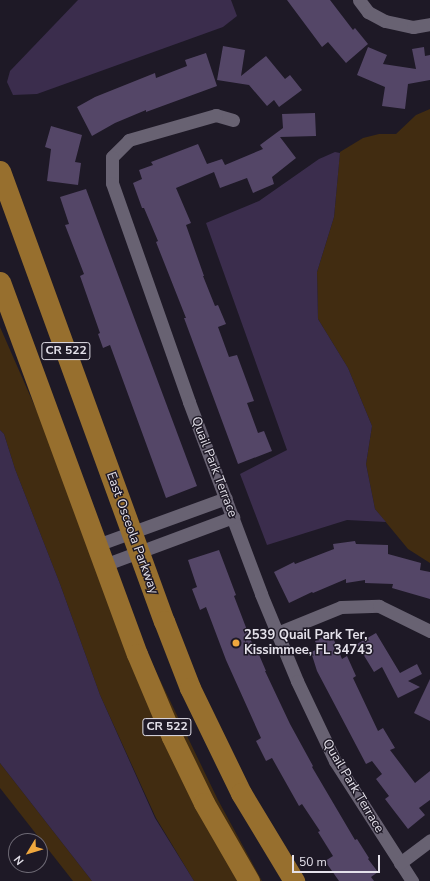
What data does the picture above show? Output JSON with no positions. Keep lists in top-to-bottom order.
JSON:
{
  "streets": {
    "main road": ["CR 522", "East Osceola Parkway"],
    "street": ["Quail Park Terrace"]
  },
  "places": ["2539 Quail Park Ter, Kissimmee, FL 34743"],
  "scale_bar": "50 m",
  "north": "bottom left"
}
